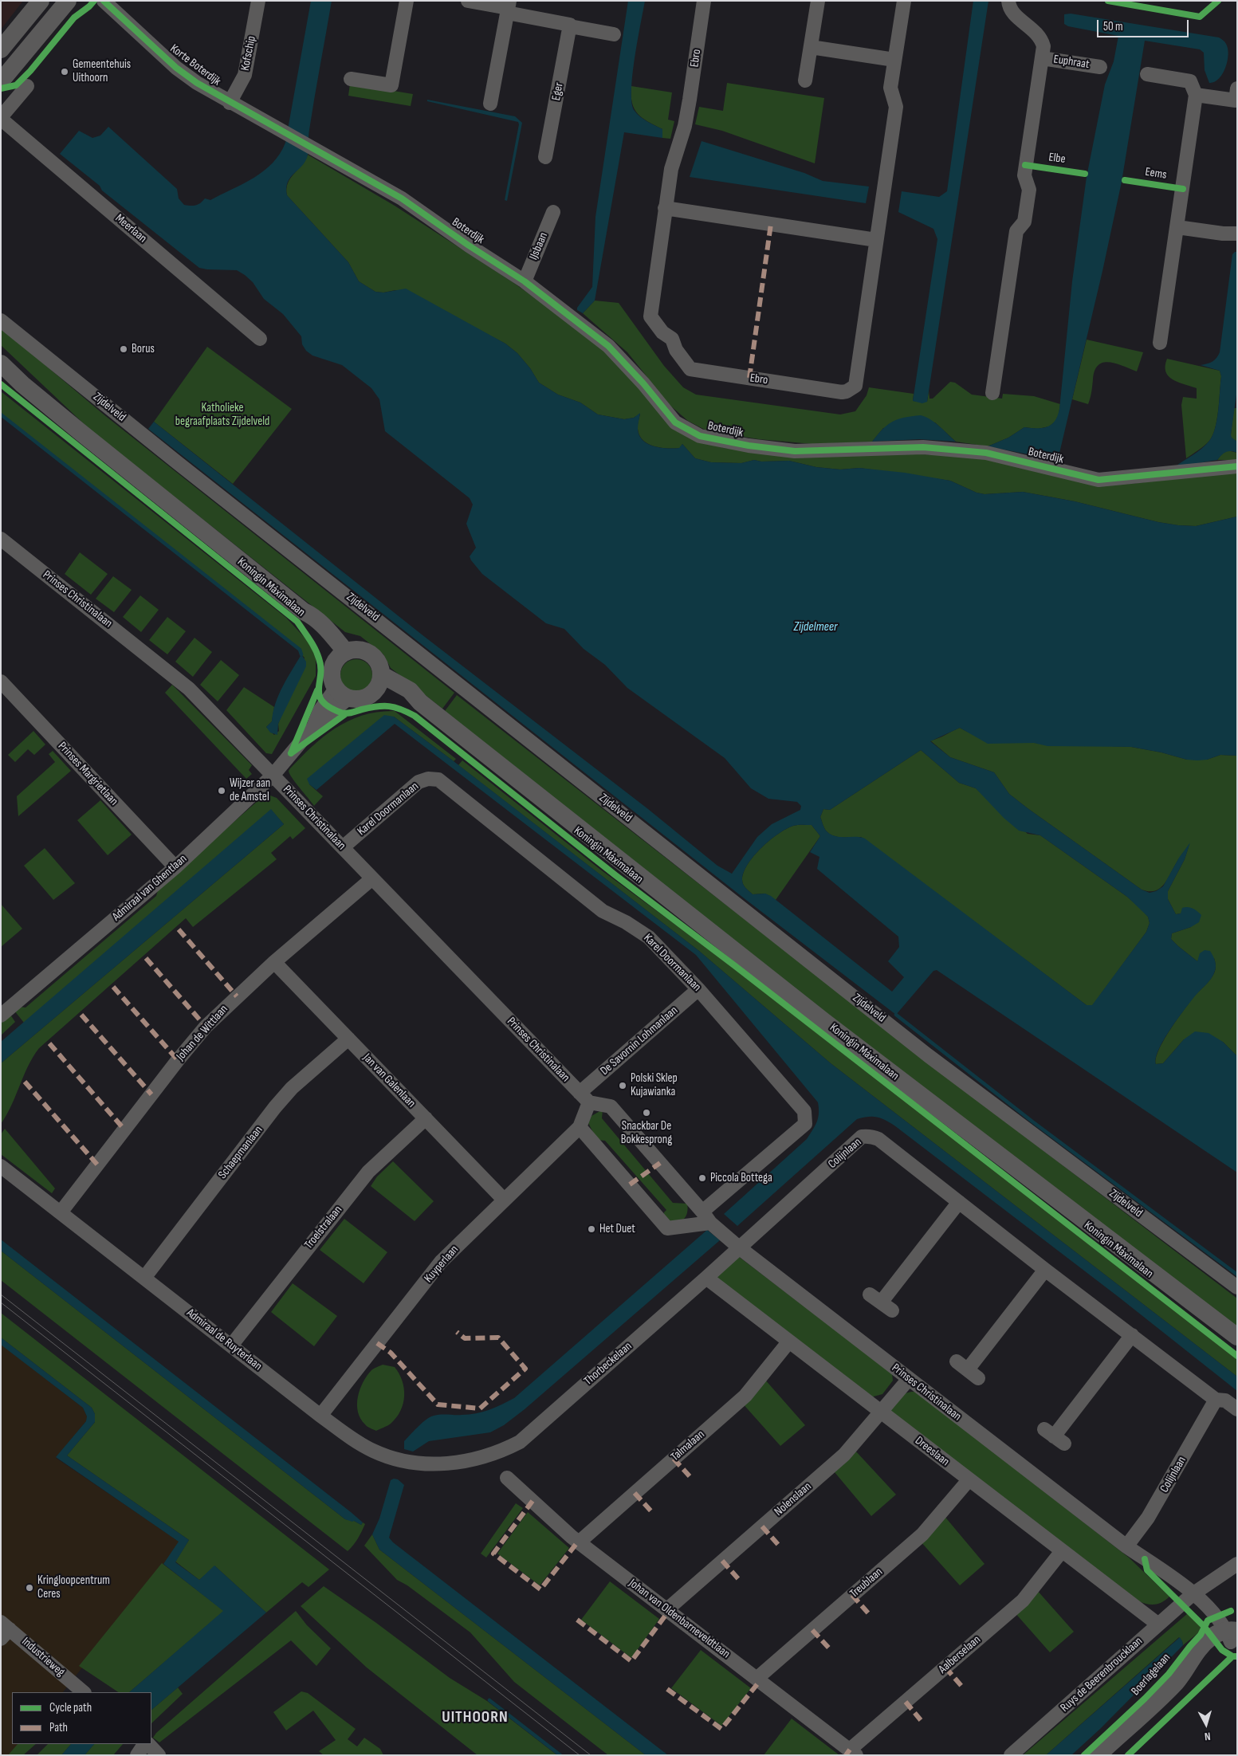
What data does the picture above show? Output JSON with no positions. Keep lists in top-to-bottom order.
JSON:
{
  "streets": {
    "street": [
      "Kofschip",
      "Ebro",
      "Euphraat",
      "Korte Boterdijk",
      "Eger",
      "Eems",
      "Meerlaan",
      "Boterdijk",
      "IJsbaan",
      "Zijdelveld",
      "Koningin Máximalaan",
      "Prinses Christinalaan",
      "Prinses Margrietlaan",
      "Karel Doormanlaan",
      "Admiraal van Ghentlaan",
      "Johan de Wittlaan",
      "De Savornin Lohmanlaan",
      "Jan van Galenlaan",
      "Schaepmanlaan",
      "Colijnlaan",
      "Troelstralaan",
      "Kuyperlaan",
      "Admiraal de Ruyterlaan",
      "Thorbeckelaan",
      "Talmalaan",
      "Dreeslaan",
      "Nolenslaan",
      "Treublaan",
      "Johan van Oldenbarneveldtlaan",
      "Aalberselaan",
      "Industrieweg",
      "Ruys de Beerenbroucklaan",
      "Boerlagelaan"
    ],
    "cycle path": ["Elbe"]
  },
  "crossings": [
    ["Kofschip", "Korte Boterdijk"],
    ["Korte Boterdijk", "Boterdijk"],
    ["Boterdijk", "IJsbaan"],
    ["Koningin Máximalaan", "Admiraal van Ghentlaan"],
    ["Prinses Christinalaan", "Karel Doormanlaan"],
    ["Prinses Christinalaan", "Admiraal van Ghentlaan"],
    ["Prinses Christinalaan", "Johan de Wittlaan"],
    ["Prinses Christinalaan", "De Savornin Lohmanlaan"],
    ["Prinses Christinalaan", "Colijnlaan"],
    ["Prinses Christinalaan", "Thorbeckelaan"],
    ["Prinses Christinalaan", "Nolenslaan"],
    ["Prinses Christinalaan", "Ruys de Beerenbroucklaan"],
    ["Prinses Christinalaan", "Boerlagelaan"],
    ["Prinses Margrietlaan", "Admiraal van Ghentlaan"],
    ["Karel Doormanlaan", "De Savornin Lohmanlaan"],
    ["Johan de Wittlaan", "Jan van Galenlaan"],
    ["Johan de Wittlaan", "Admiraal de Ruyterlaan"],
    ["Jan van Galenlaan", "Schaepmanlaan"],
    ["Jan van Galenlaan", "Troelstralaan"],
    ["Jan van Galenlaan", "Kuyperlaan"],
    ["Schaepmanlaan", "Admiraal de Ruyterlaan"],
    ["Colijnlaan", "Thorbeckelaan"],
    ["Troelstralaan", "Admiraal de Ruyterlaan"],
    ["Kuyperlaan", "Admiraal de Ruyterlaan"],
    ["Admiraal de Ruyterlaan", "Thorbeckelaan"],
    ["Thorbeckelaan", "Dreeslaan"],
    ["Talmalaan", "Dreeslaan"],
    ["Talmalaan", "Johan van Oldenbarneveldtlaan"],
    ["Dreeslaan", "Nolenslaan"],
    ["Dreeslaan", "Treublaan"],
    ["Dreeslaan", "Aalberselaan"],
    ["Dreeslaan", "Ruys de Beerenbroucklaan"],
    ["Nolenslaan", "Johan van Oldenbarneveldtlaan"],
    ["Treublaan", "Johan van Oldenbarneveldtlaan"],
    ["Johan van Oldenbarneveldtlaan", "Aalberselaan"]
  ],
  "districts": ["UITHOORN"],
  "water": ["Zijdelmeer"],
  "parks": ["Katholieke begraafplaats Zijdelveld"],
  "places": [
    "Gemeentehuis Uithoorn",
    "Borus",
    "Wijzer aan de Amstel",
    "Polski Sklep Kujawianka",
    "Snackbar De Bokkesprong",
    "Piccola Bottega",
    "Het Duet",
    "Kringloopcentrum Ceres"
  ],
  "legend": ["Cycle path", "Path"],
  "scale_bar": "50 m",
  "north": "bottom"
}
